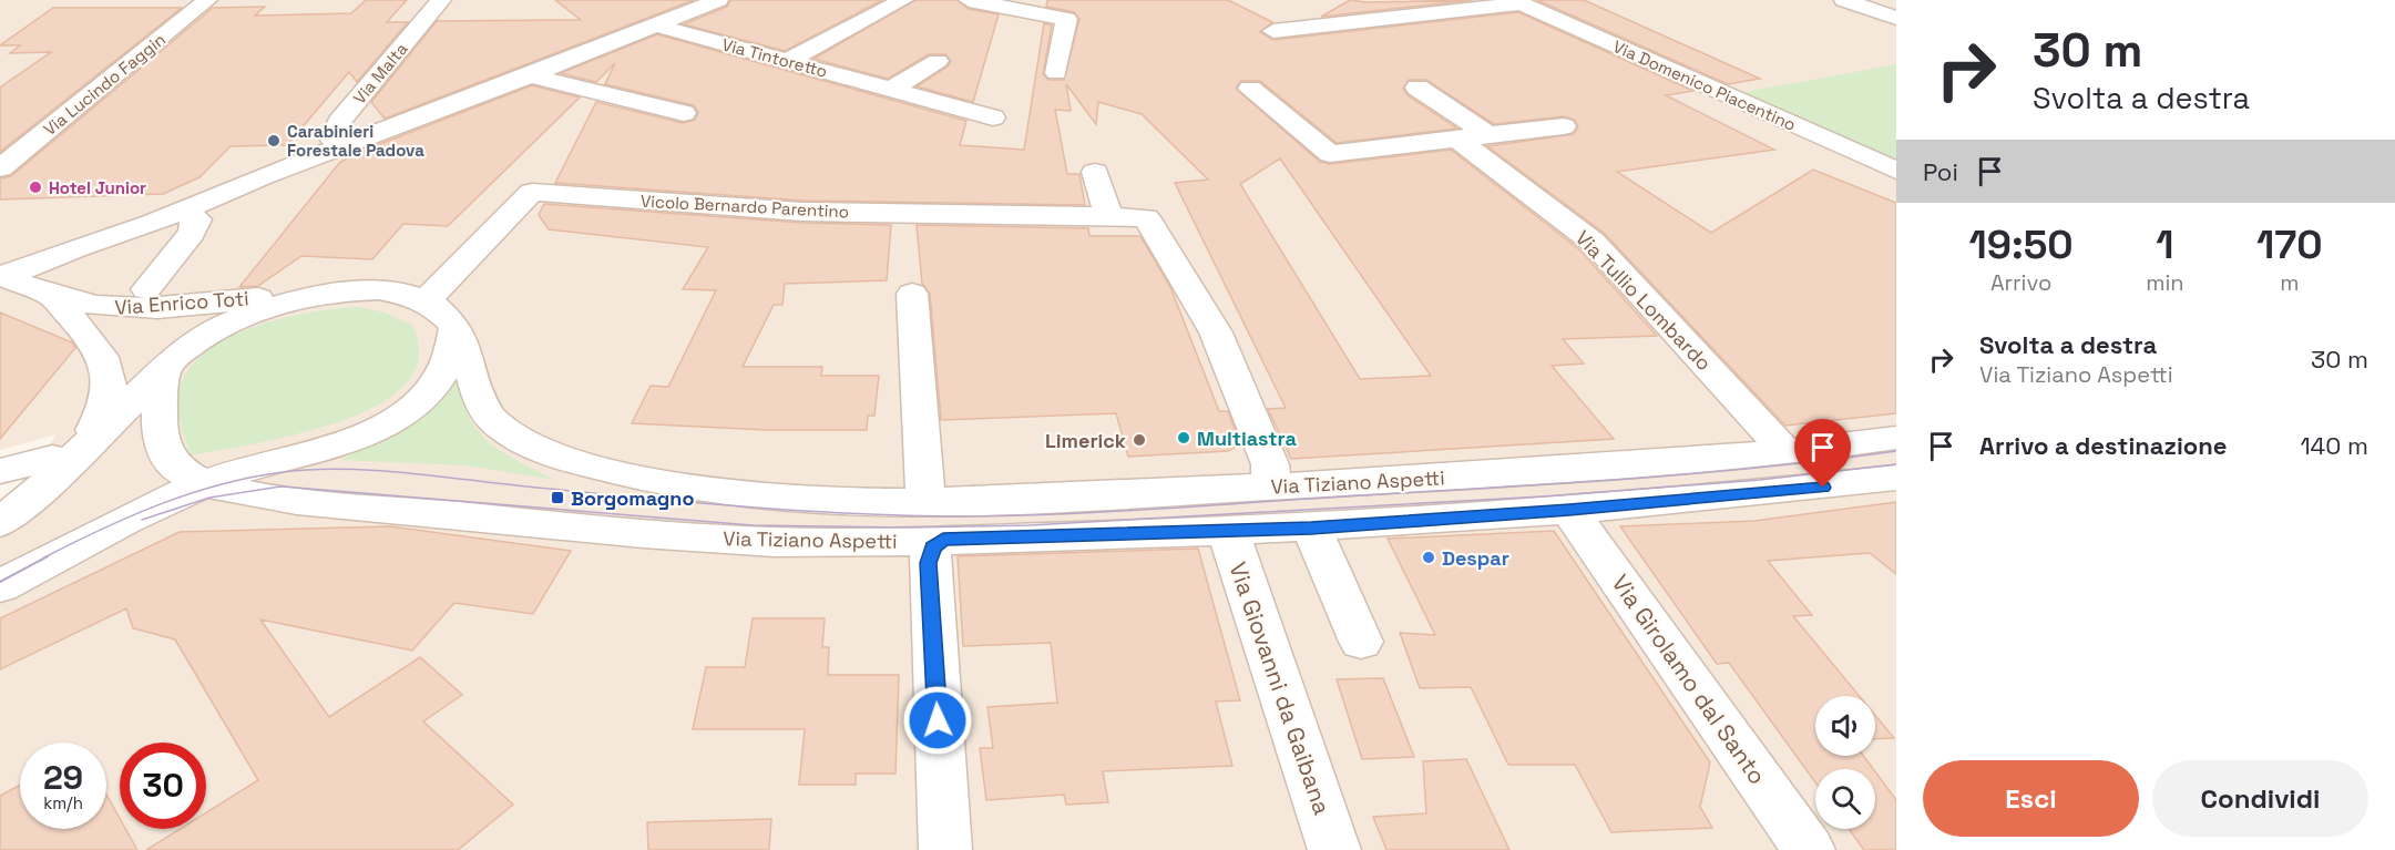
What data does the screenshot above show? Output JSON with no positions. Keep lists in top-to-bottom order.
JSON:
{
  "streets": {
    "street": [
      "Via Tintoretto",
      "Via Malta",
      "Via Lucindo Faggin",
      "Via Domenico Piacentino",
      "Vicolo Bernardo Parentino",
      "Via Tullio Lombardo",
      "Via Enrico Toti",
      "Via Tiziano Aspetti",
      "Via Girolamo dal Santo",
      "Via Giovanni da Gaibana"
    ]
  },
  "crossings": [
    ["Vicolo Bernardo Parentino", "Via Tiziano Aspetti"],
    ["Via Tullio Lombardo", "Via Tiziano Aspetti"],
    ["Via Tiziano Aspetti", "Via Girolamo dal Santo"],
    ["Via Tiziano Aspetti", "Via Giovanni da Gaibana"]
  ],
  "places": {
    "other": [
      "Carabinieri Forestale Padova",
      "Hotel Junior",
      "Multiastra",
      "Limerick",
      "Despar"
    ],
    "transit": ["Borgomagno"]
  },
  "page": {
    "turn": ["30 m", "Svolta a destra"],
    "then": "Poi",
    "eta": [
      "19:50",
      "Arrivo",
      "1",
      "min",
      "170",
      "m"
    ],
    "list": [
      {
        "name": "Svolta a destra",
        "note": "Via Tiziano Aspetti",
        "value": "30 m"
      },
      {
        "name": "Arrivo a destinazione",
        "value": "140 m"
      }
    ],
    "speed": "29 km/h",
    "limit": "30",
    "buttons": ["Esci", "Condividi"]
  }
}
